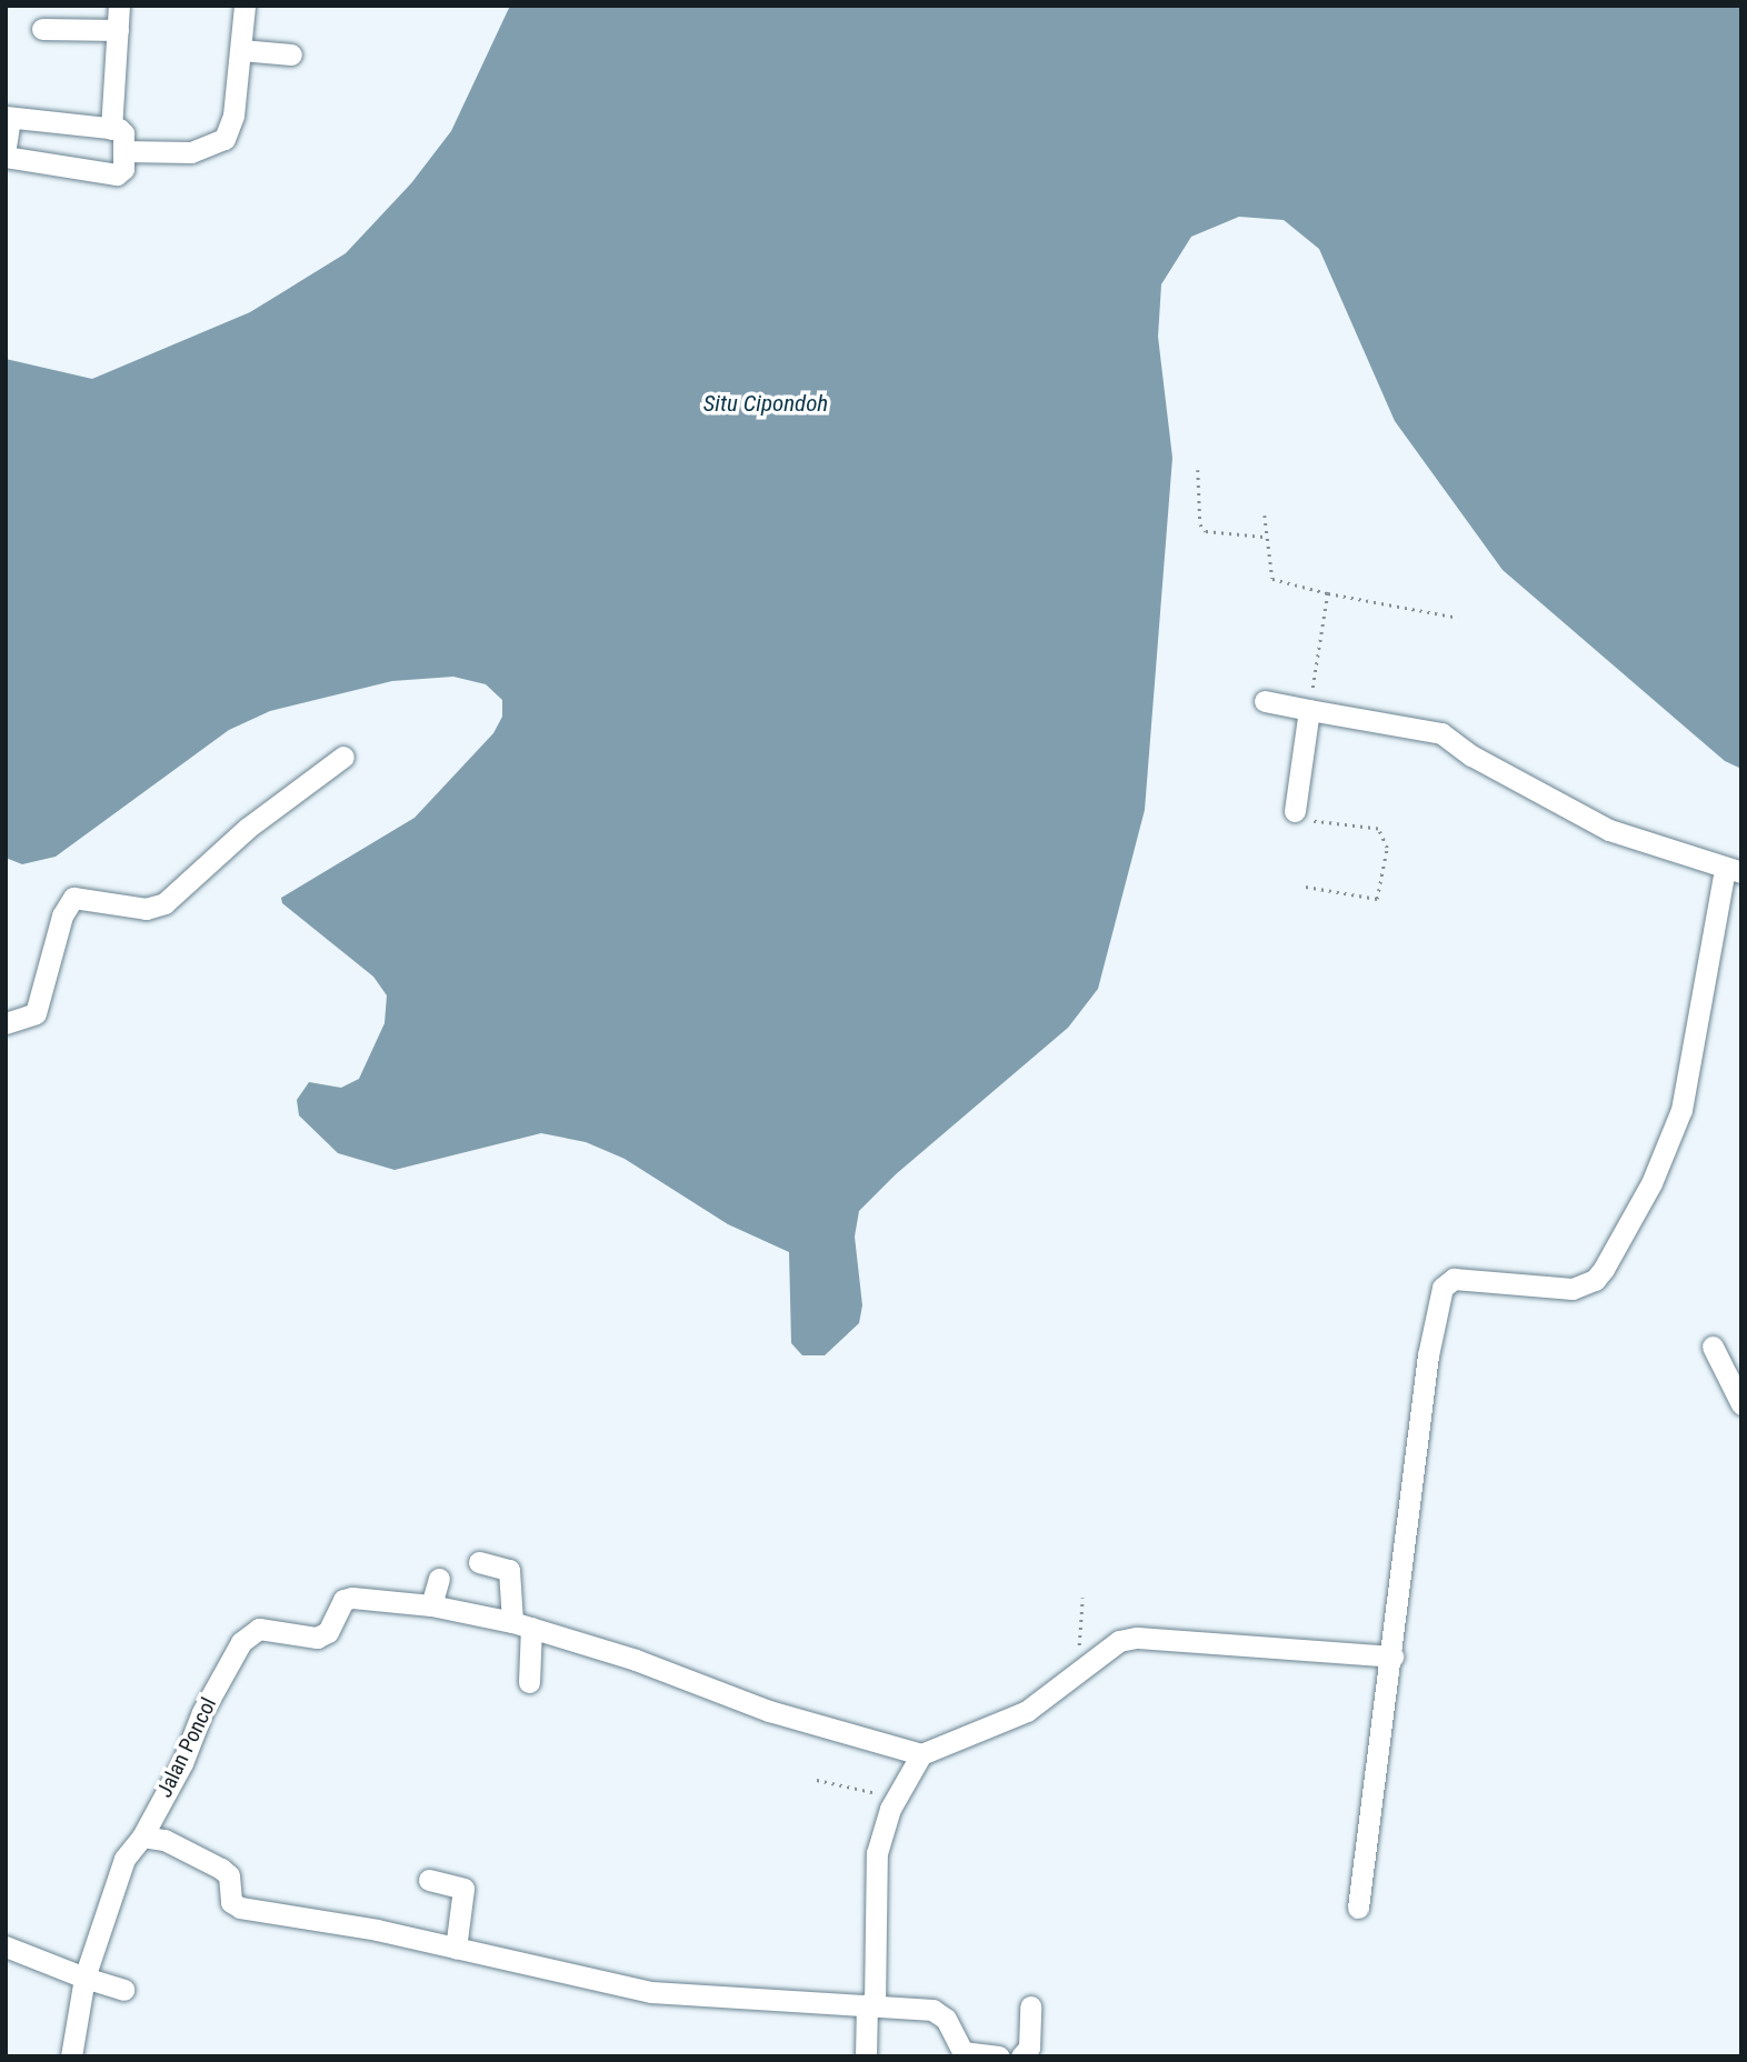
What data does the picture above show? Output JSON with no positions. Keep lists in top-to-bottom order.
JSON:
{
  "streets": {
    "street": ["Jalan Poncol"]
  },
  "water": ["Situ Cipondoh"]
}
